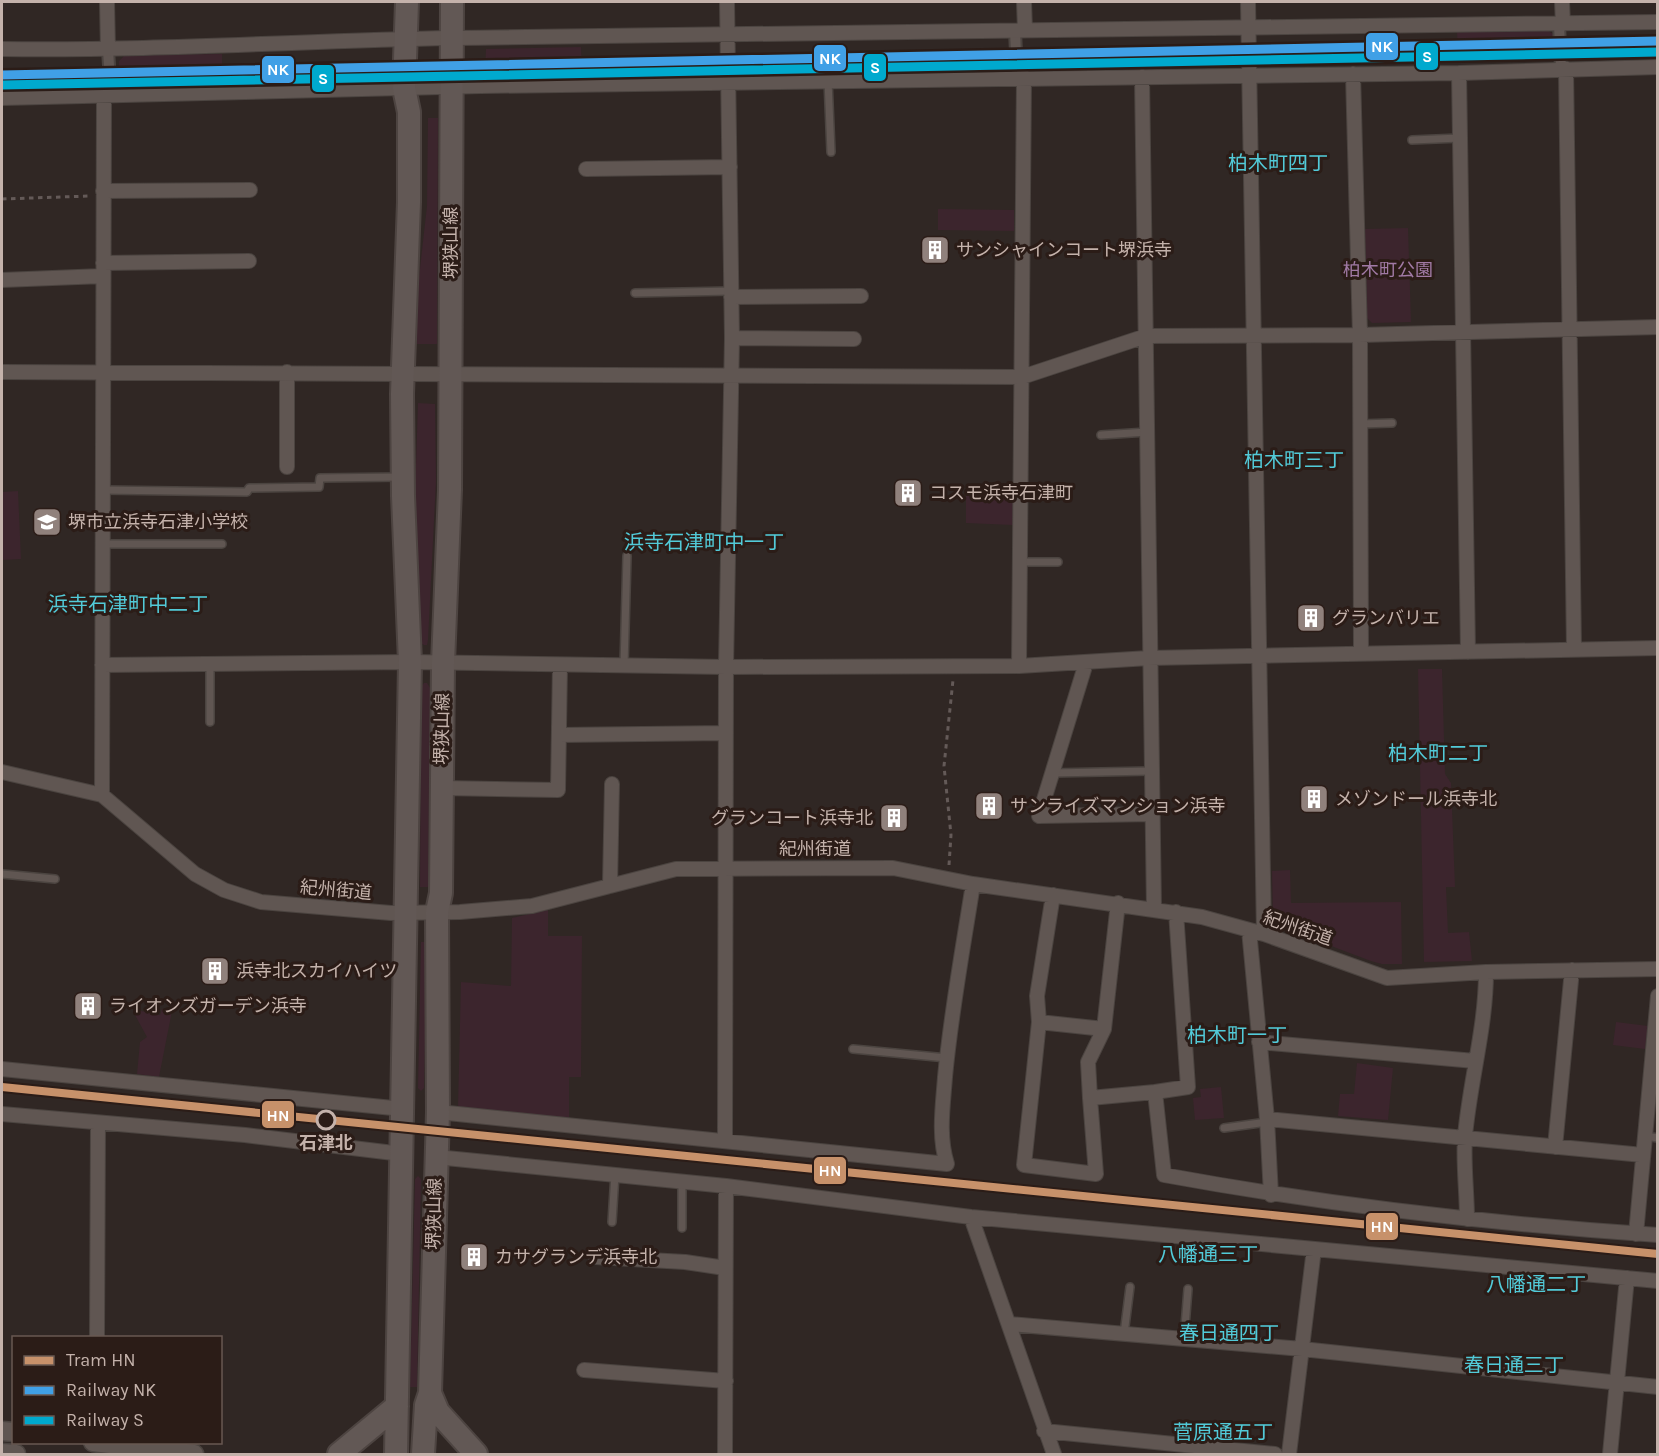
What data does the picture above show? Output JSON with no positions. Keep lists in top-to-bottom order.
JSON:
{
  "streets": {
    "main road": ["堺狭山線"],
    "street": ["紀州街道"]
  },
  "crossings": [
    ["堺狭山線", "紀州街道"]
  ],
  "districts": [
    "柏木町四丁",
    "柏木町三丁",
    "浜寺石津町中一丁",
    "浜寺石津町中二丁",
    "柏木町二丁",
    "柏木町一丁",
    "八幡通三丁",
    "八幡通二丁",
    "春日通四丁",
    "春日通三丁",
    "菅原通五丁"
  ],
  "parks": ["柏木町公園"],
  "places": {
    "building": [
      "サンシャインコート堺浜寺",
      "コスモ浜寺石津町",
      "グランバリエ",
      "メゾンドール浜寺北",
      "サンライズマンション浜寺",
      "グランコート浜寺北",
      "浜寺北スカイハイツ",
      "ライオンズガーデン浜寺",
      "カサグランデ浜寺北"
    ],
    "school or university": ["堺市立浜寺石津小学校"],
    "other": ["石津北"]
  },
  "lines": ["rail line NK", "rail line S", "tram line HN"],
  "legend": ["Tram HN", "Railway NK", "Railway S"]
}
